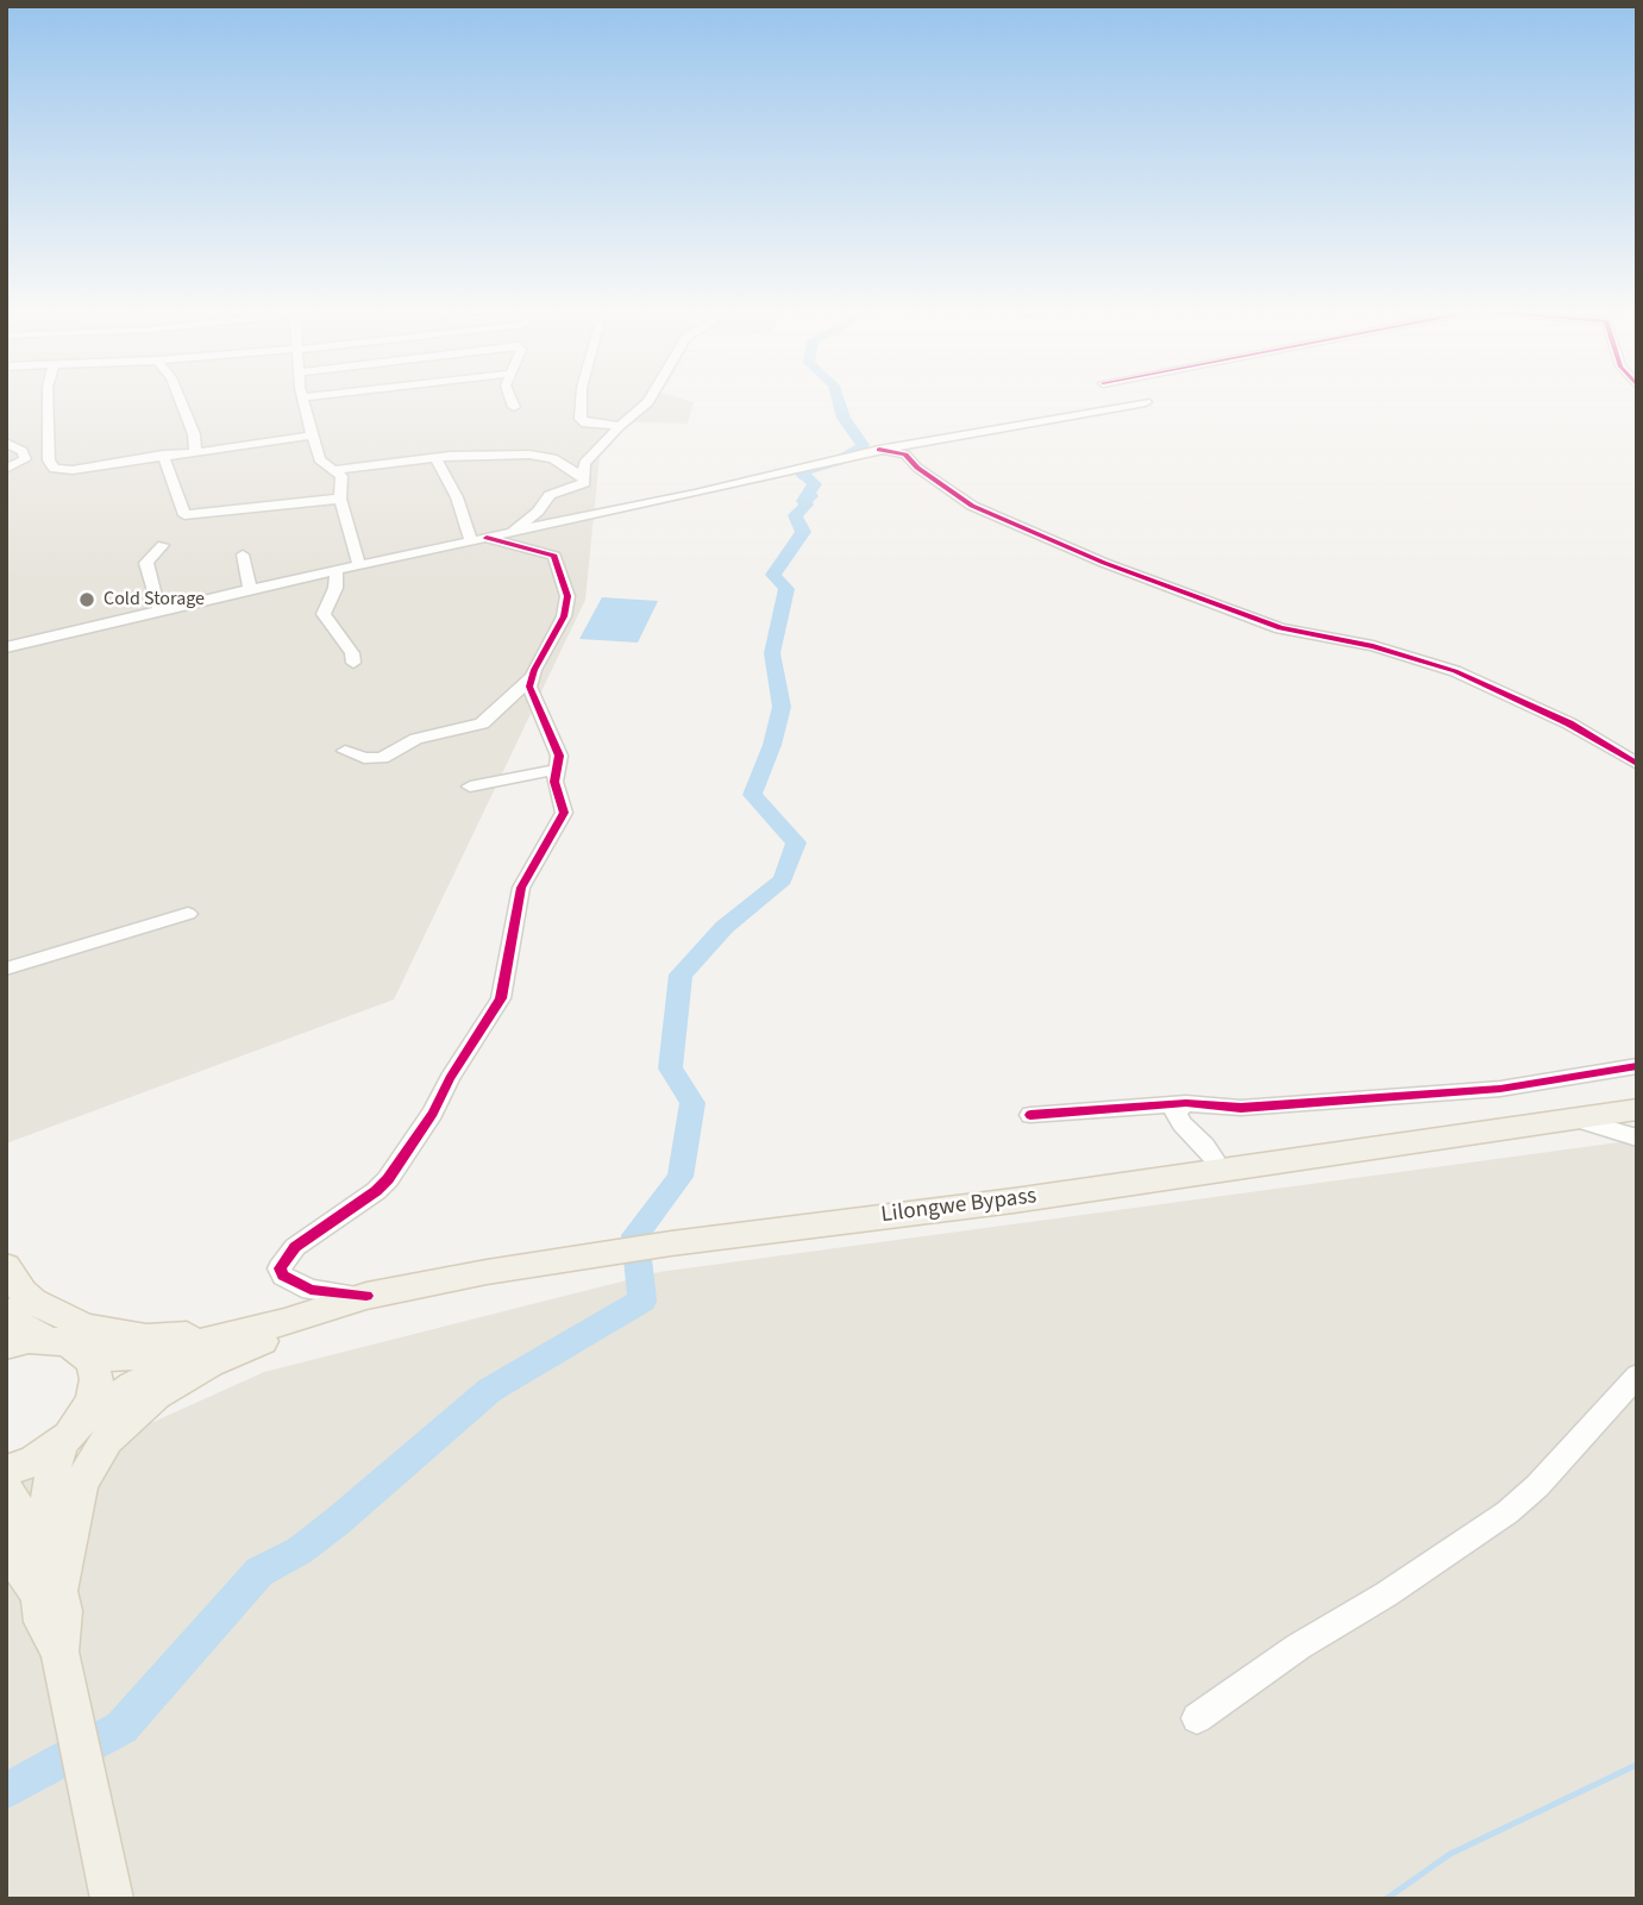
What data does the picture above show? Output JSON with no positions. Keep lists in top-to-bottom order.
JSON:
{
  "streets": {
    "main road": ["Lilongwe Bypass"]
  },
  "places": ["Cold Storage"]
}
